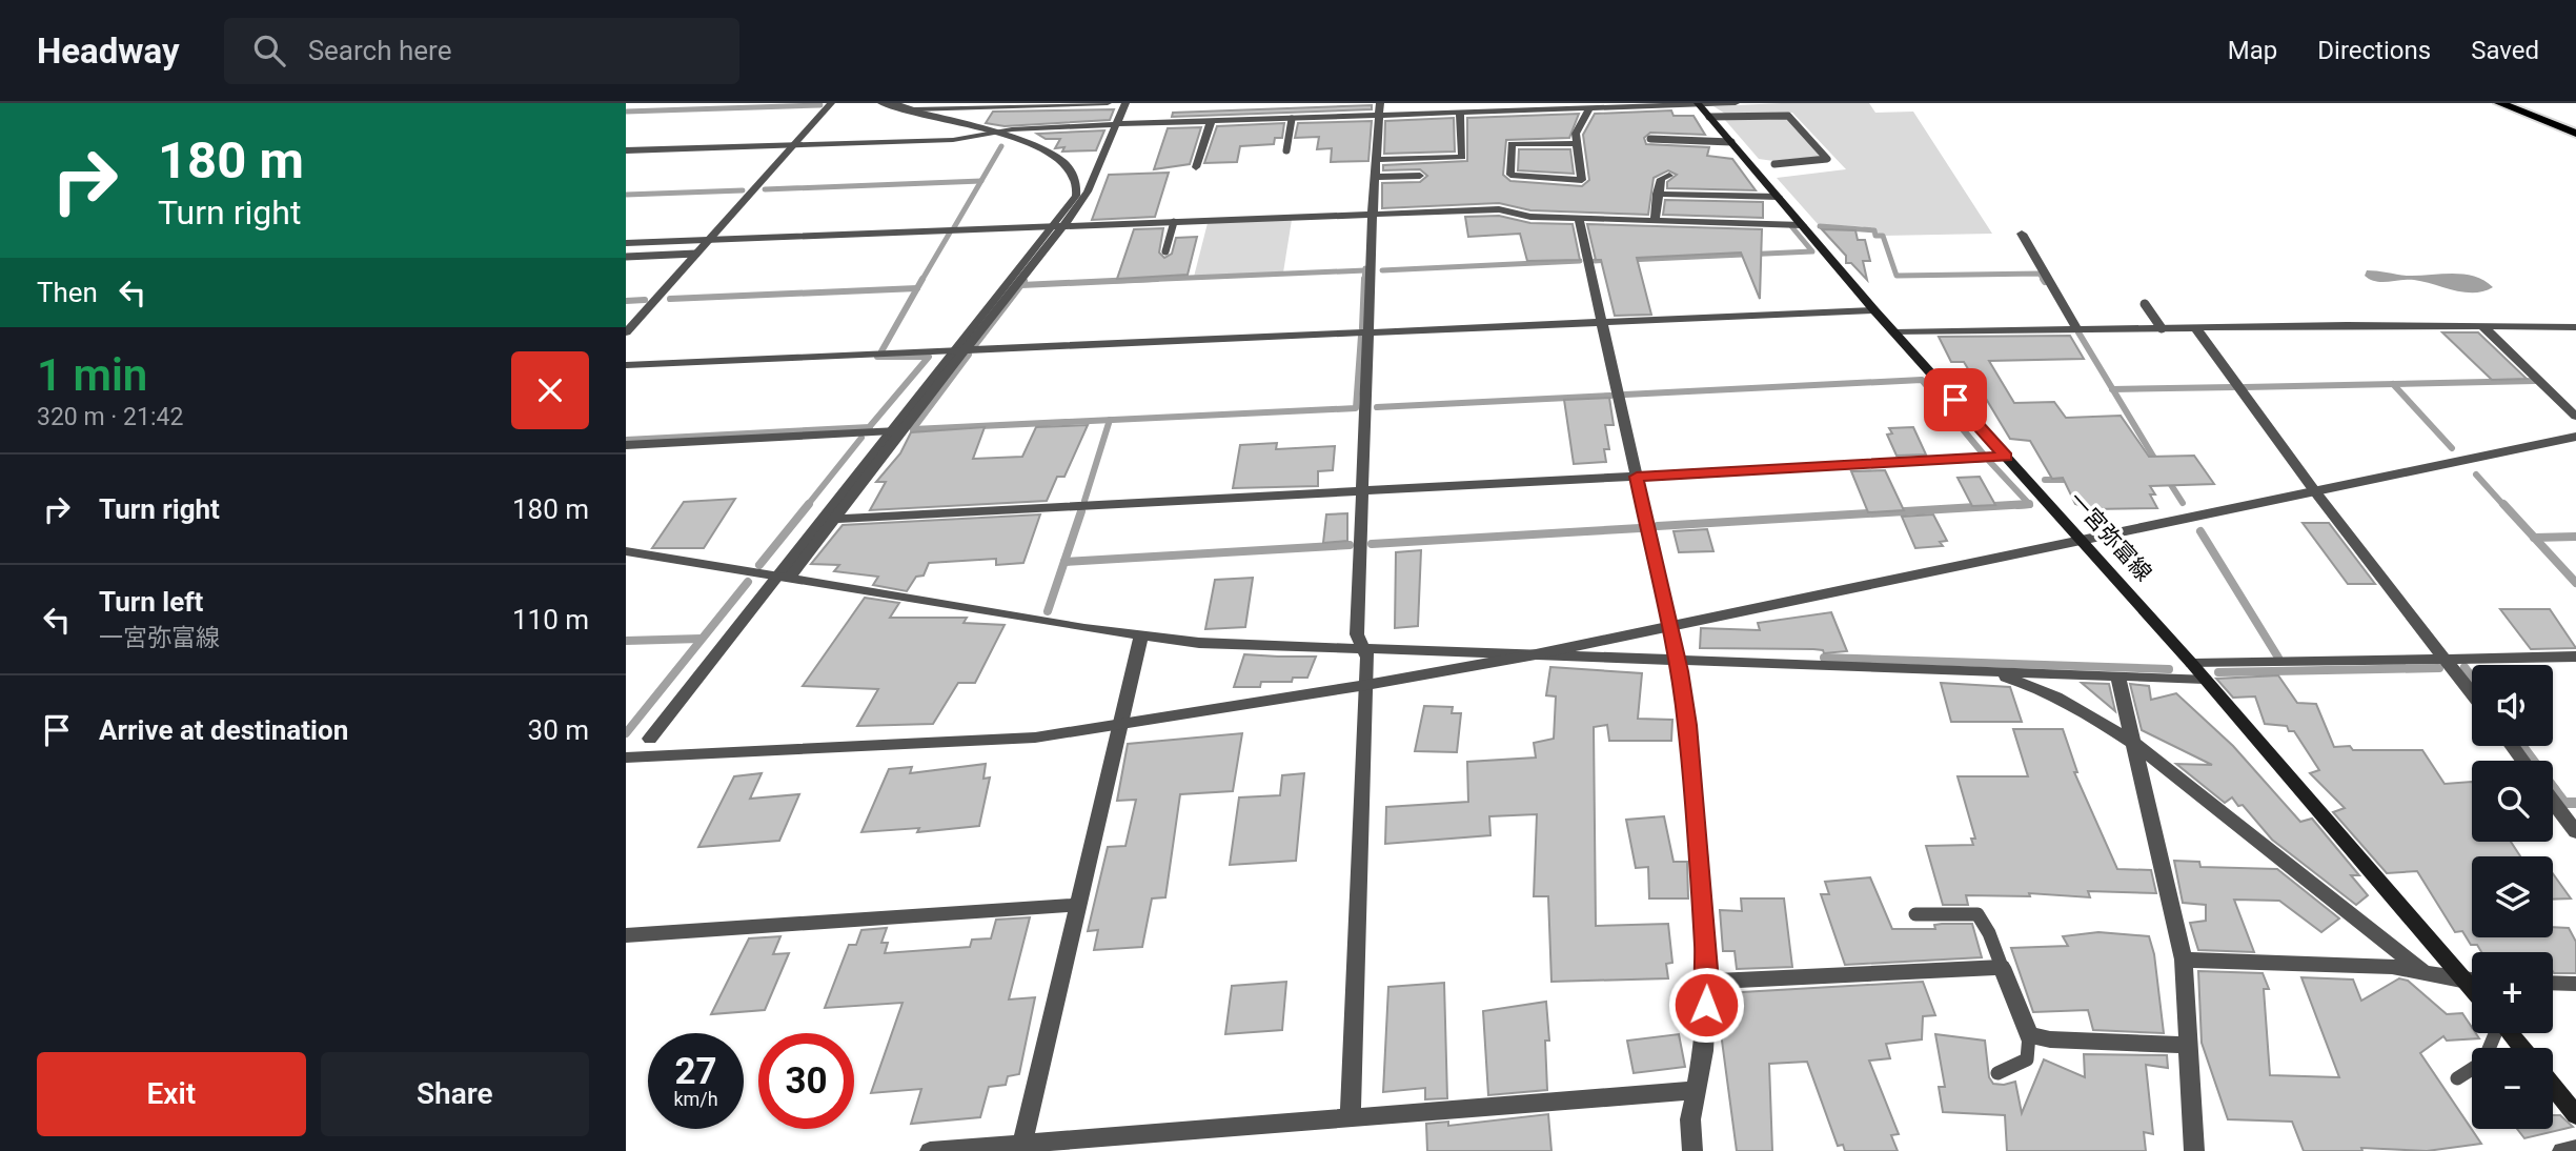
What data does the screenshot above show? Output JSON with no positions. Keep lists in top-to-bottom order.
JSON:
{
  "streets": {
    "main road": ["一宮弥富線"]
  },
  "page": {
    "header": "Headway",
    "search": "Search here",
    "nav": ["Map", "Directions", "Saved"],
    "turn": ["180 m", "Turn right"],
    "then": "Then",
    "heading": ["1 min", "320 m · 21:42"],
    "list": [
      {
        "name": "Turn right",
        "value": "180 m"
      },
      {
        "name": "Turn left",
        "note": "一宮弥富線",
        "value": "110 m"
      },
      {
        "name": "Arrive at destination",
        "value": "30 m"
      }
    ],
    "map_buttons": ["+", "−"],
    "speed": "27 km/h",
    "limit": "30",
    "buttons": ["Exit", "Share"]
  }
}
